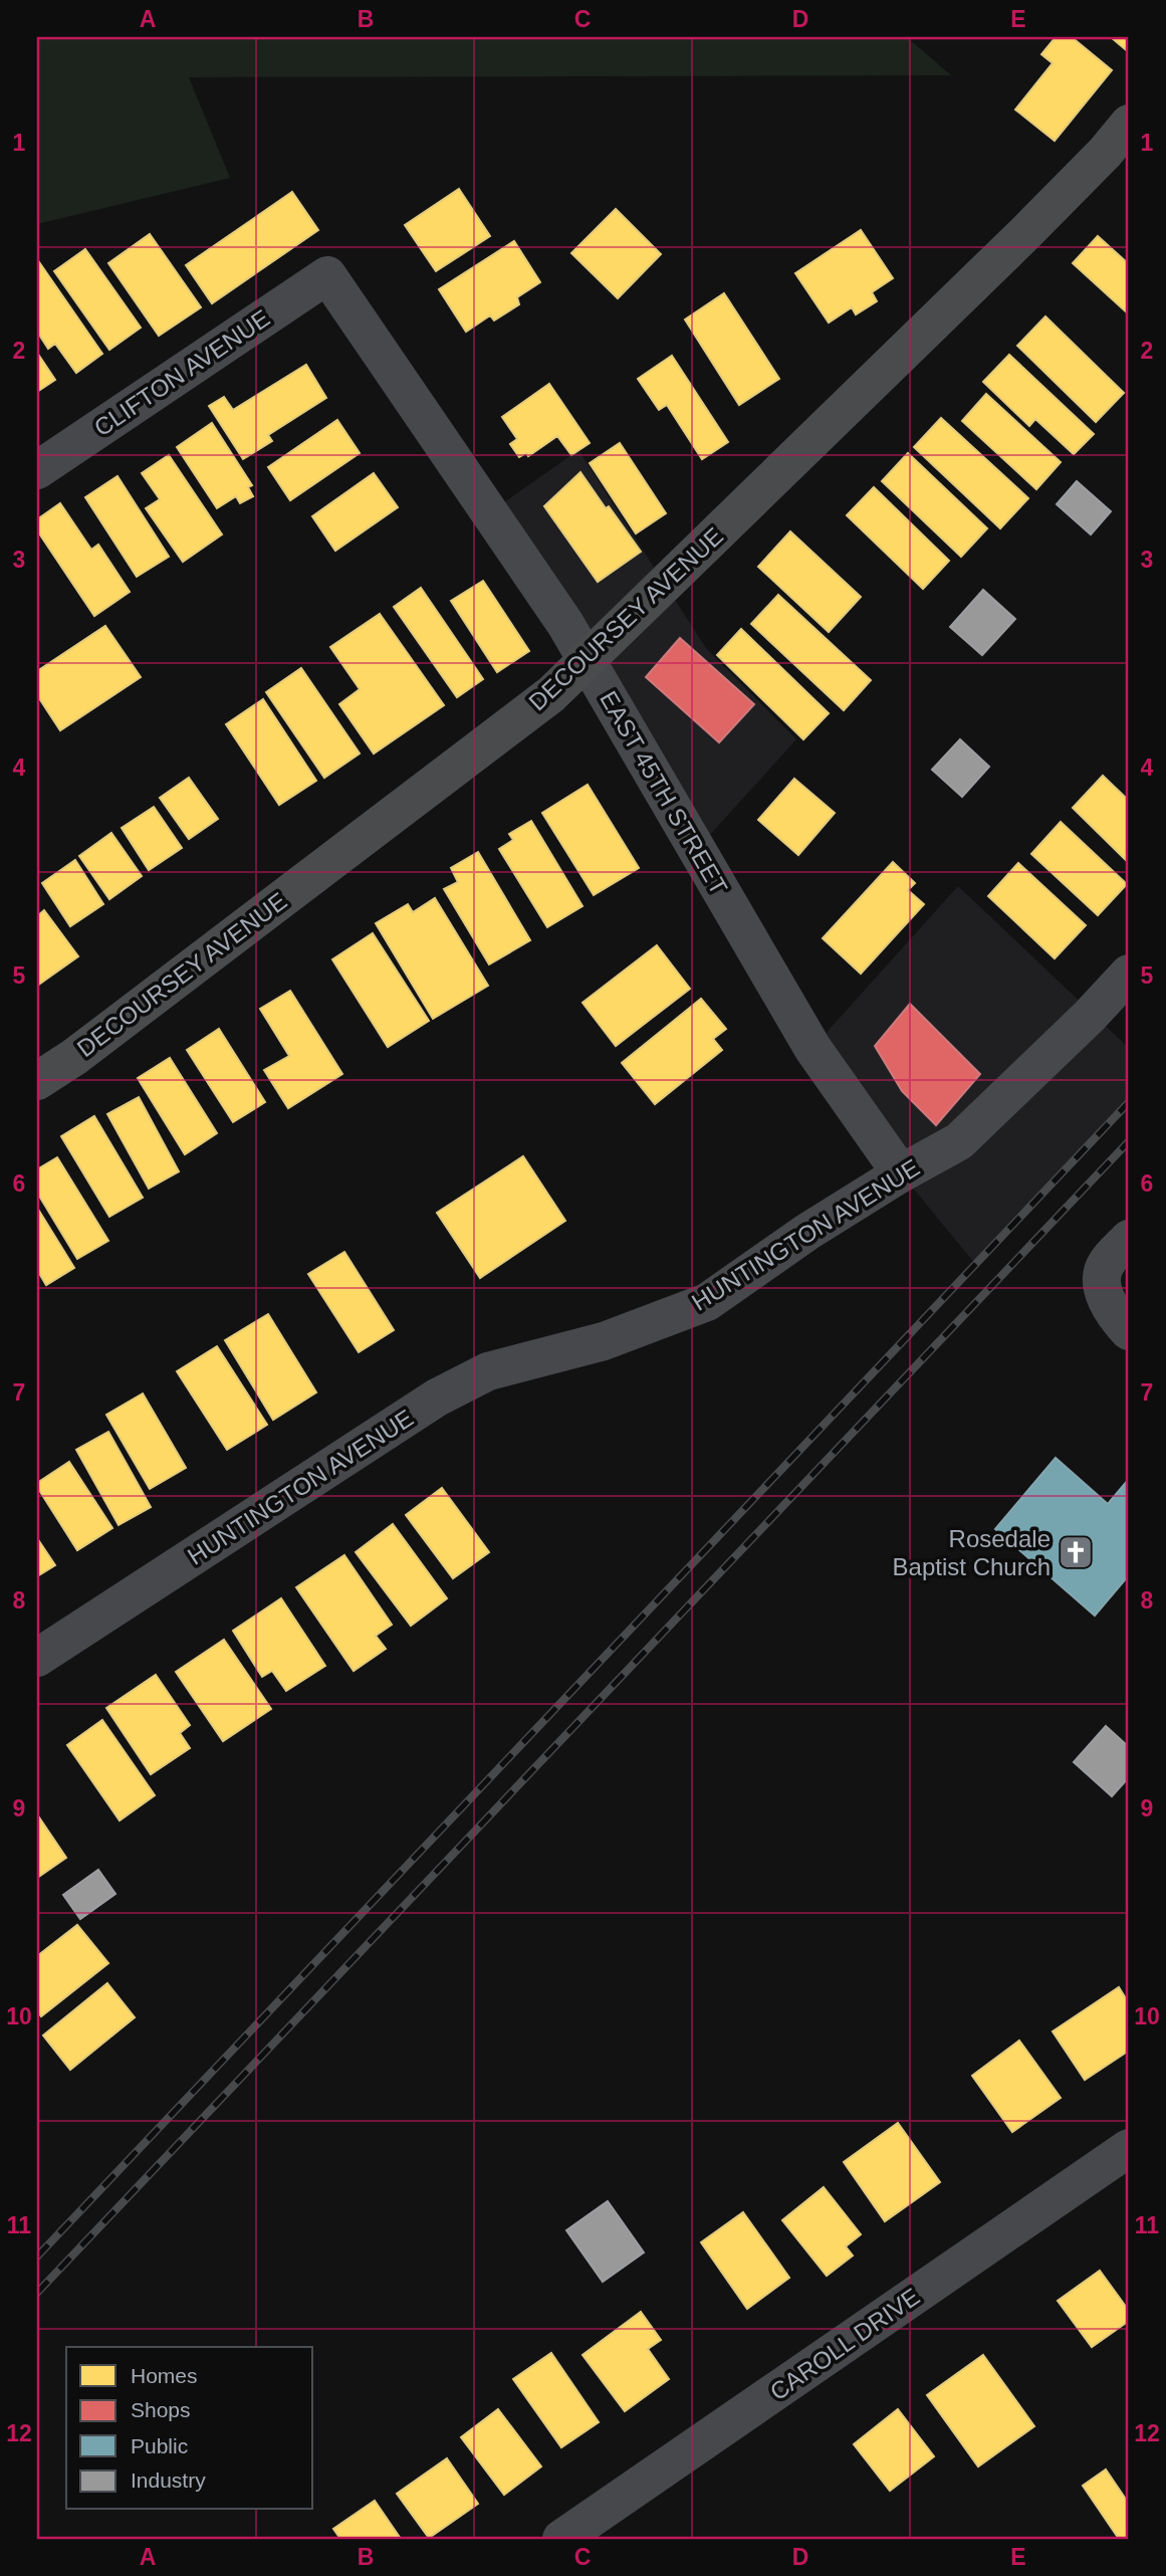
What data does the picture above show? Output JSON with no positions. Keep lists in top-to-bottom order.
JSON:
{
  "streets": {
    "main road": ["DECOURSEY AVENUE"],
    "street": [
      "CLIFTON AVENUE",
      "EAST 45TH STREET",
      "HUNTINGTON AVENUE",
      "CAROLL DRIVE"
    ]
  },
  "crossings": [
    ["CLIFTON AVENUE", "EAST 45TH STREET"],
    ["DECOURSEY AVENUE", "EAST 45TH STREET"],
    ["EAST 45TH STREET", "HUNTINGTON AVENUE"]
  ],
  "places": {
    "church": ["Rosedale Baptist Church"]
  },
  "legend": [
    "Homes",
    "Shops",
    "Public",
    "Industry"
  ],
  "grid": {
    "columns": [
      "A",
      "B",
      "C",
      "D",
      "E"
    ],
    "rows": [
      "1",
      "2",
      "3",
      "4",
      "5",
      "6",
      "7",
      "8",
      "9",
      "10",
      "11",
      "12"
    ]
  }
}
